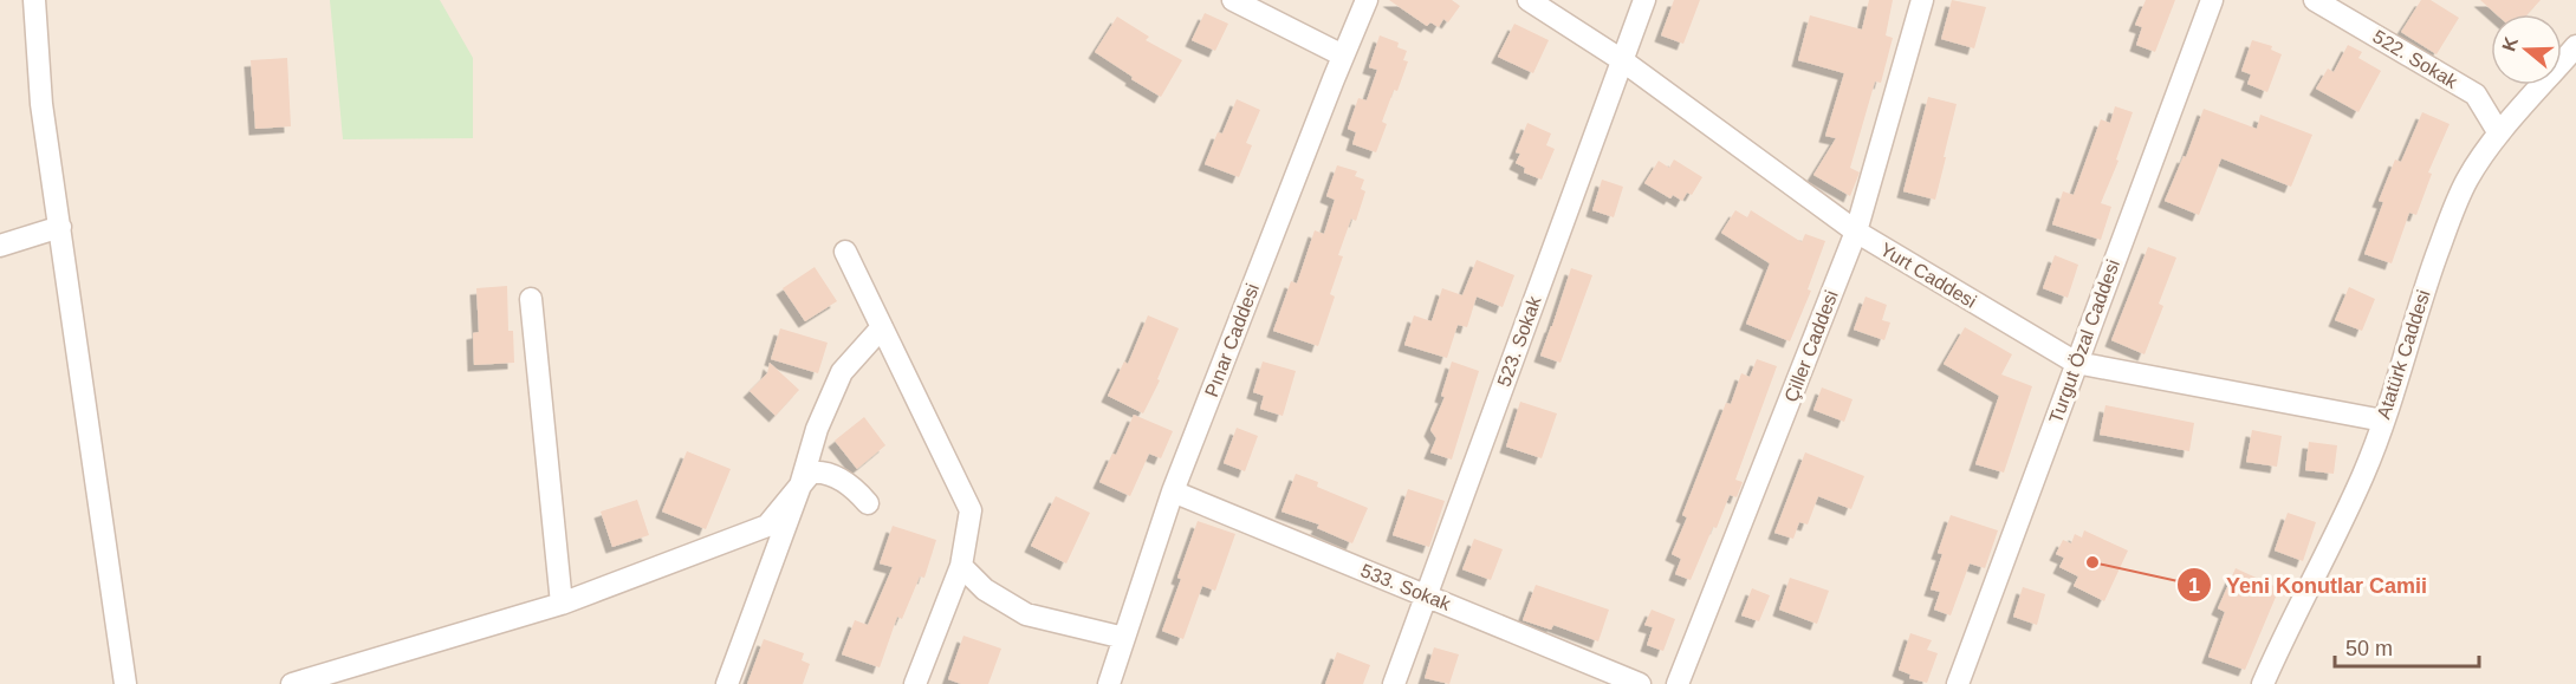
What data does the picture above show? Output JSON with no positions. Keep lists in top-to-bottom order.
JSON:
{
  "streets": {
    "street": [
      "522. Sokak",
      "Yurt Caddesi",
      "Pınar Caddesi",
      "523. Sokak",
      "Turgut Özal Caddesi",
      "Çiller Caddesi",
      "Atatürk Caddesi",
      "533. Sokak"
    ]
  },
  "crossings": [
    ["522. Sokak", "Atatürk Caddesi"],
    ["Yurt Caddesi", "523. Sokak"],
    ["Yurt Caddesi", "Turgut Özal Caddesi"],
    ["Yurt Caddesi", "Çiller Caddesi"],
    ["Yurt Caddesi", "Atatürk Caddesi"],
    ["Pınar Caddesi", "533. Sokak"],
    ["523. Sokak", "533. Sokak"]
  ],
  "places": ["Yeni Konutlar Camii"],
  "scale_bar": "50 m",
  "north": "left"
}
